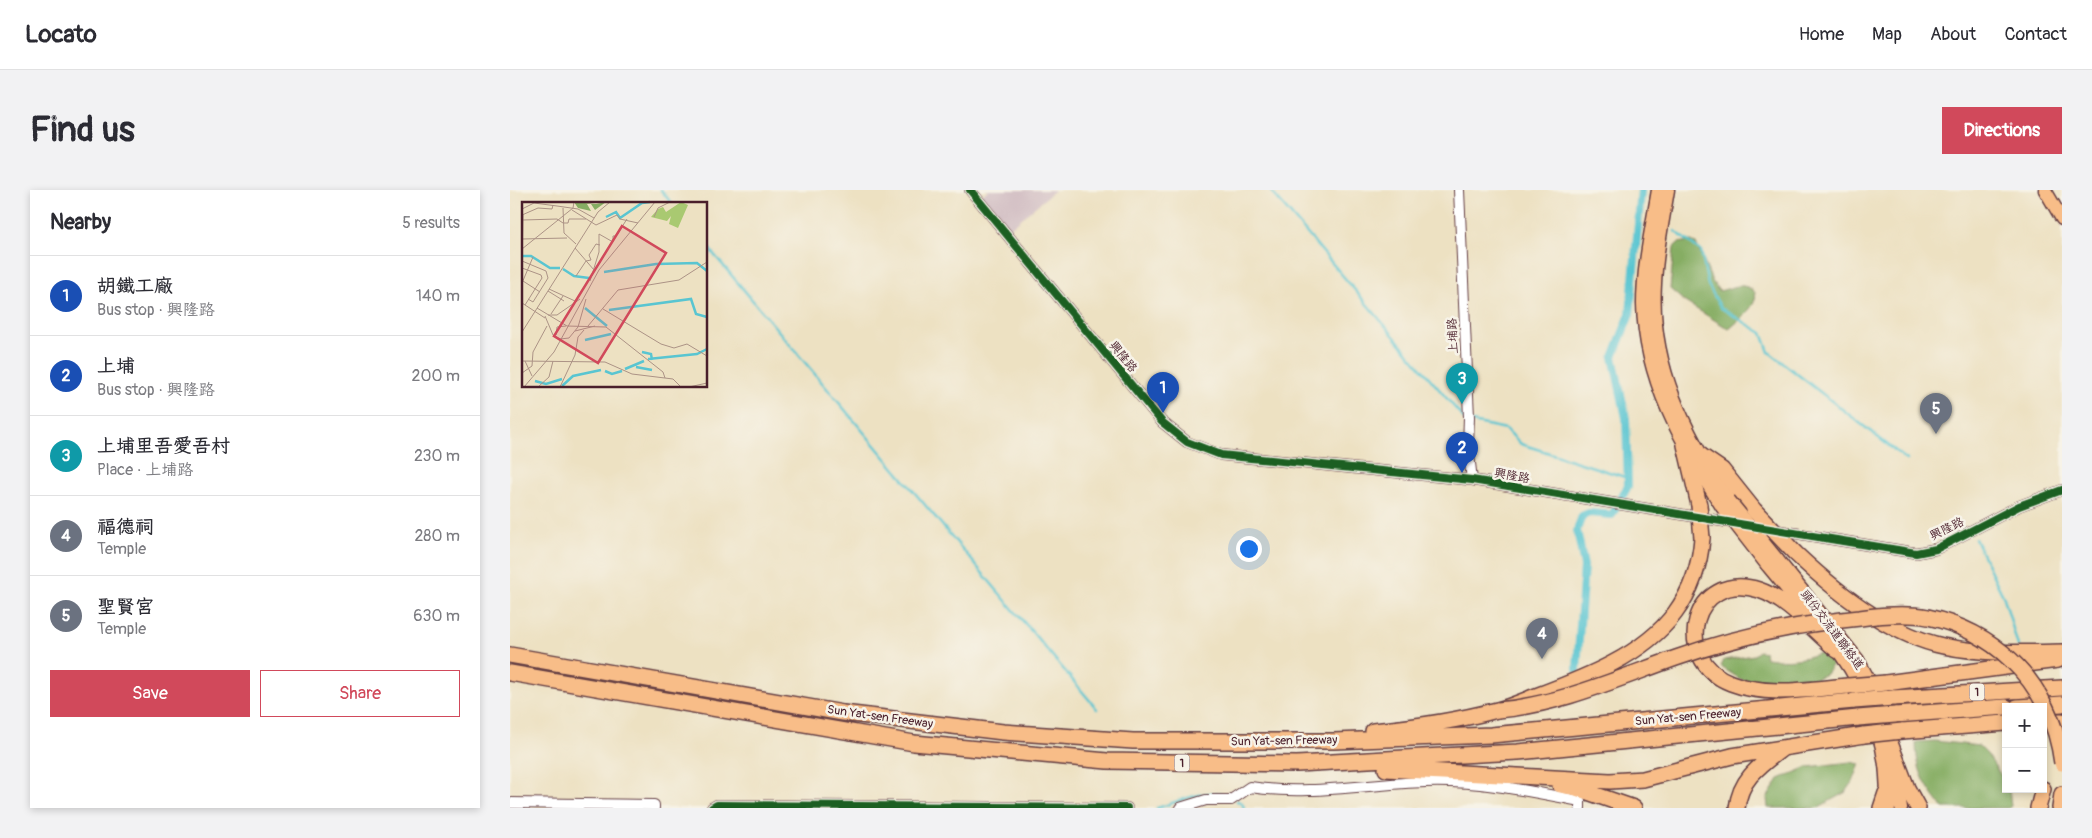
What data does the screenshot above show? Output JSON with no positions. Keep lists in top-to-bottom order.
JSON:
{
  "streets": {
    "highway": ["1", "Sun Yat-sen Freeway"],
    "main road": ["頭份交流道聯絡道"],
    "street": ["上埔路", "興隆路"]
  },
  "crossings": [
    ["上埔路", "興隆路"]
  ],
  "page": {
    "header": "Locato",
    "nav": [
      "Home",
      "Map",
      "About",
      "Contact"
    ],
    "buttons": [
      "Directions",
      ["Save", "Share"]
    ],
    "title": "Find us",
    "heading": ["Nearby", "5 results"],
    "list": [
      {
        "mark": "1",
        "name": "胡鐵工廠",
        "note": "Bus stop · 興隆路",
        "value": "140 m"
      },
      {
        "mark": "2",
        "name": "上埔",
        "note": "Bus stop · 興隆路",
        "value": "200 m"
      },
      {
        "mark": "3",
        "name": "上埔里吾愛吾村",
        "note": "Place · 上埔路",
        "value": "230 m"
      },
      {
        "mark": "4",
        "name": "福德祠",
        "note": "Temple",
        "value": "280 m"
      },
      {
        "mark": "5",
        "name": "聖賢宮",
        "note": "Temple",
        "value": "630 m"
      }
    ],
    "pins": [
      "3",
      "1",
      "5",
      "2",
      "4"
    ],
    "map_buttons": ["+", "−"]
  }
}
